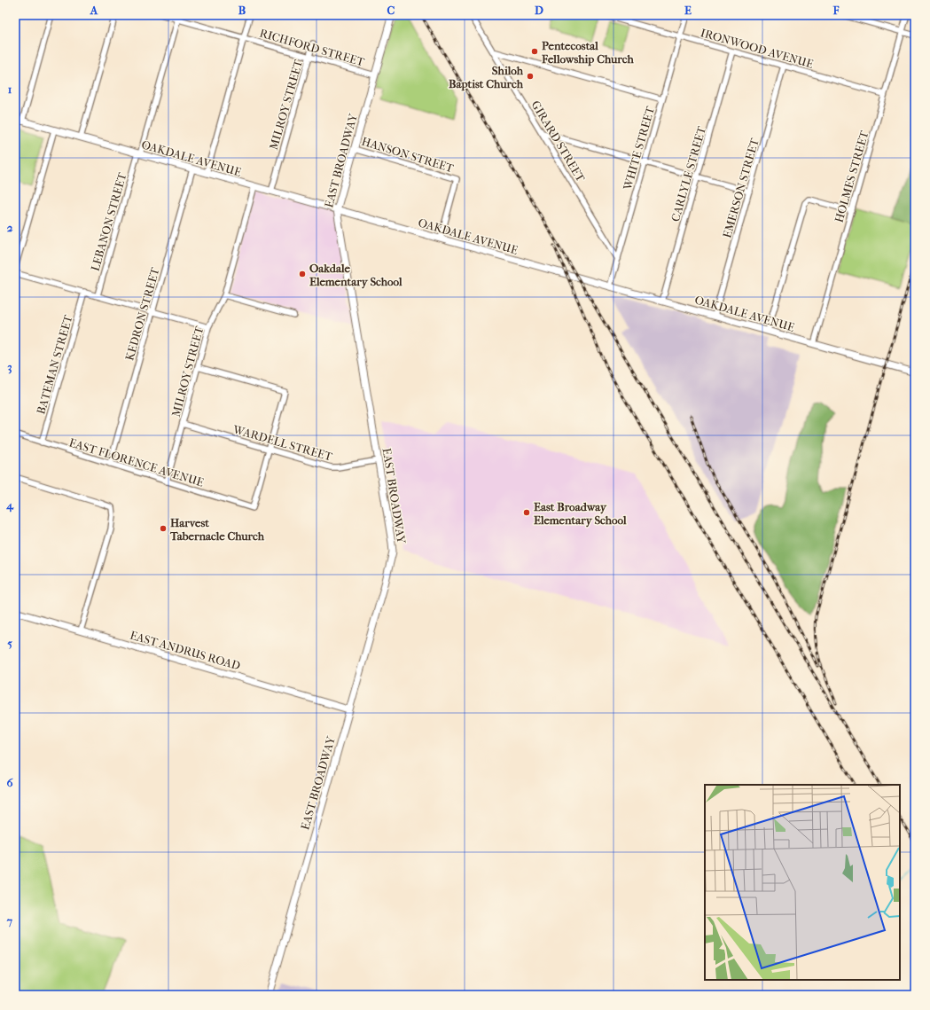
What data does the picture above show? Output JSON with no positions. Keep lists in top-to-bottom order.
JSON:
{
  "streets": {
    "street": [
      "RICHFORD STREET",
      "IRONWOOD AVENUE",
      "MILROY STREET",
      "GIRARD STREET",
      "WHITE STREET",
      "HANSON STREET",
      "OAKDALE AVENUE",
      "EAST BROADWAY",
      "CARLYLE STREET",
      "HOLMES STREET",
      "EMERSON STREET",
      "LEBANON STREET",
      "KEDRON STREET",
      "BATEMAN STREET",
      "WARDELL STREET",
      "EAST FLORENCE AVENUE",
      "EAST ANDRUS ROAD"
    ]
  },
  "crossings": [
    ["RICHFORD STREET", "MILROY STREET"],
    ["RICHFORD STREET", "EAST BROADWAY"],
    ["RICHFORD STREET", "LEBANON STREET"],
    ["IRONWOOD AVENUE", "WHITE STREET"],
    ["IRONWOOD AVENUE", "CARLYLE STREET"],
    ["IRONWOOD AVENUE", "HOLMES STREET"],
    ["IRONWOOD AVENUE", "EMERSON STREET"],
    ["MILROY STREET", "OAKDALE AVENUE"],
    ["MILROY STREET", "WARDELL STREET"],
    ["MILROY STREET", "EAST FLORENCE AVENUE"],
    ["GIRARD STREET", "WHITE STREET"],
    ["WHITE STREET", "OAKDALE AVENUE"],
    ["HANSON STREET", "OAKDALE AVENUE"],
    ["HANSON STREET", "EAST BROADWAY"],
    ["OAKDALE AVENUE", "EAST BROADWAY"],
    ["OAKDALE AVENUE", "CARLYLE STREET"],
    ["OAKDALE AVENUE", "HOLMES STREET"],
    ["OAKDALE AVENUE", "EMERSON STREET"],
    ["OAKDALE AVENUE", "LEBANON STREET"],
    ["OAKDALE AVENUE", "KEDRON STREET"],
    ["EAST BROADWAY", "WARDELL STREET"],
    ["EAST BROADWAY", "EAST ANDRUS ROAD"],
    ["KEDRON STREET", "EAST FLORENCE AVENUE"],
    ["BATEMAN STREET", "EAST FLORENCE AVENUE"],
    ["WARDELL STREET", "EAST FLORENCE AVENUE"]
  ],
  "places": [
    "Pentecostal Fellowship Church",
    "Shiloh Baptist Church",
    "Oakdale Elementary School",
    "East Broadway Elementary School",
    "Harvest Tabernacle Church"
  ],
  "grid": {
    "columns": [
      "A",
      "B",
      "C",
      "D",
      "E",
      "F"
    ],
    "rows": [
      "1",
      "2",
      "3",
      "4",
      "5",
      "6",
      "7"
    ]
  }
}
